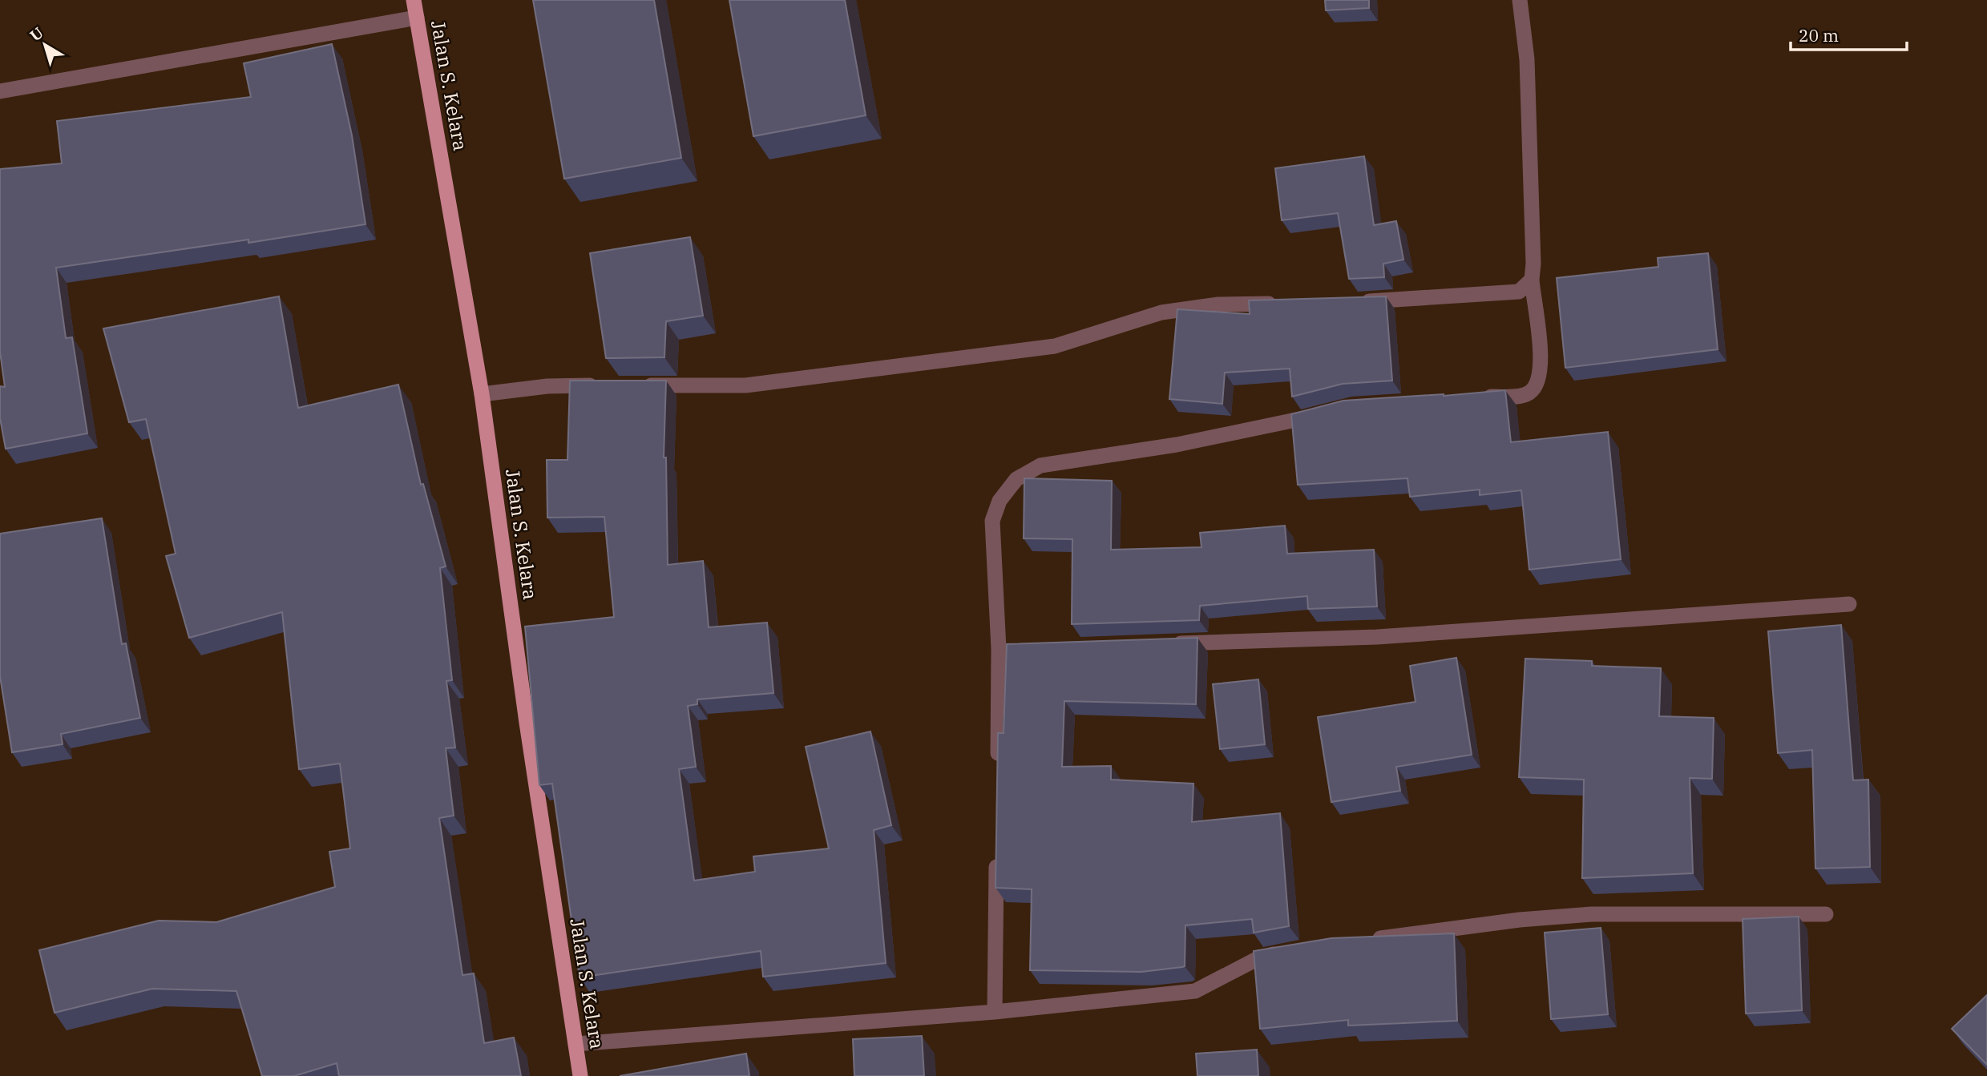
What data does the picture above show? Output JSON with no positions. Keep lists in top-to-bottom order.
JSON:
{
  "streets": {
    "main road": ["Jalan S. Kelara"]
  },
  "scale_bar": "20 m",
  "north": "top left"
}
